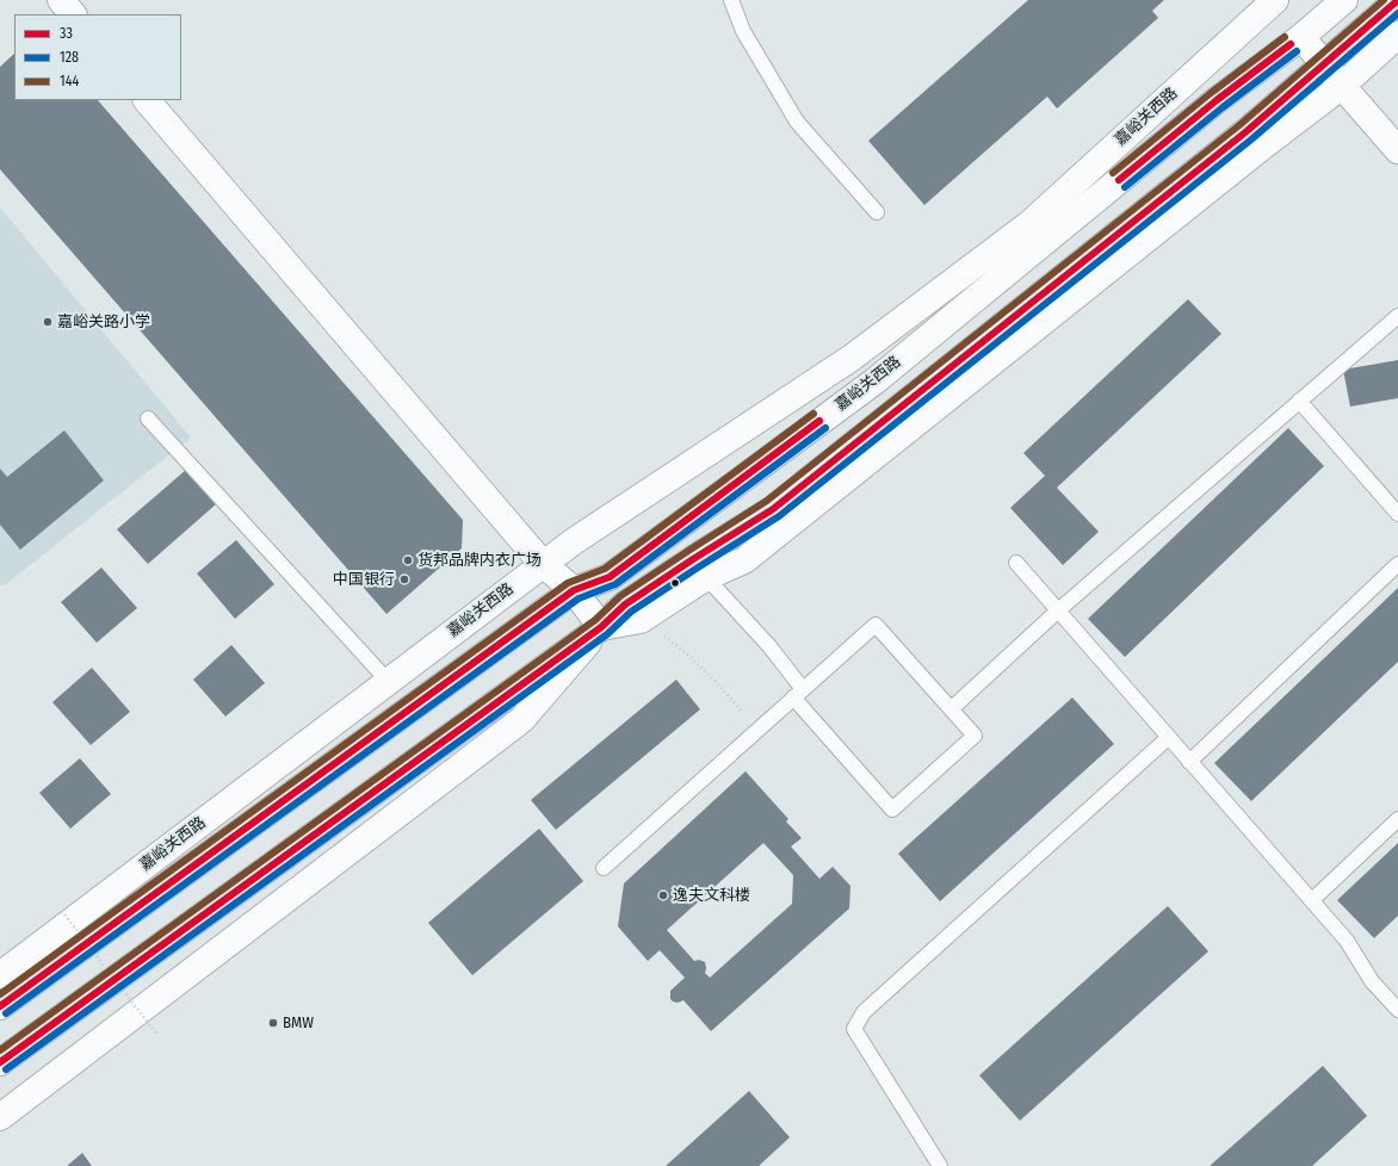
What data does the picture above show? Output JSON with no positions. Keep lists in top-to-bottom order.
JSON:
{
  "streets": {
    "street": ["嘉峪关西路"]
  },
  "places": [
    "嘉峪关路小学",
    "货邦品牌内衣广场",
    "中国银行",
    "逸夫文科楼",
    "BMW"
  ],
  "lines": ["transit line 33", "transit line 144", "transit line 128"],
  "legend": ["33", "128", "144"]
}
